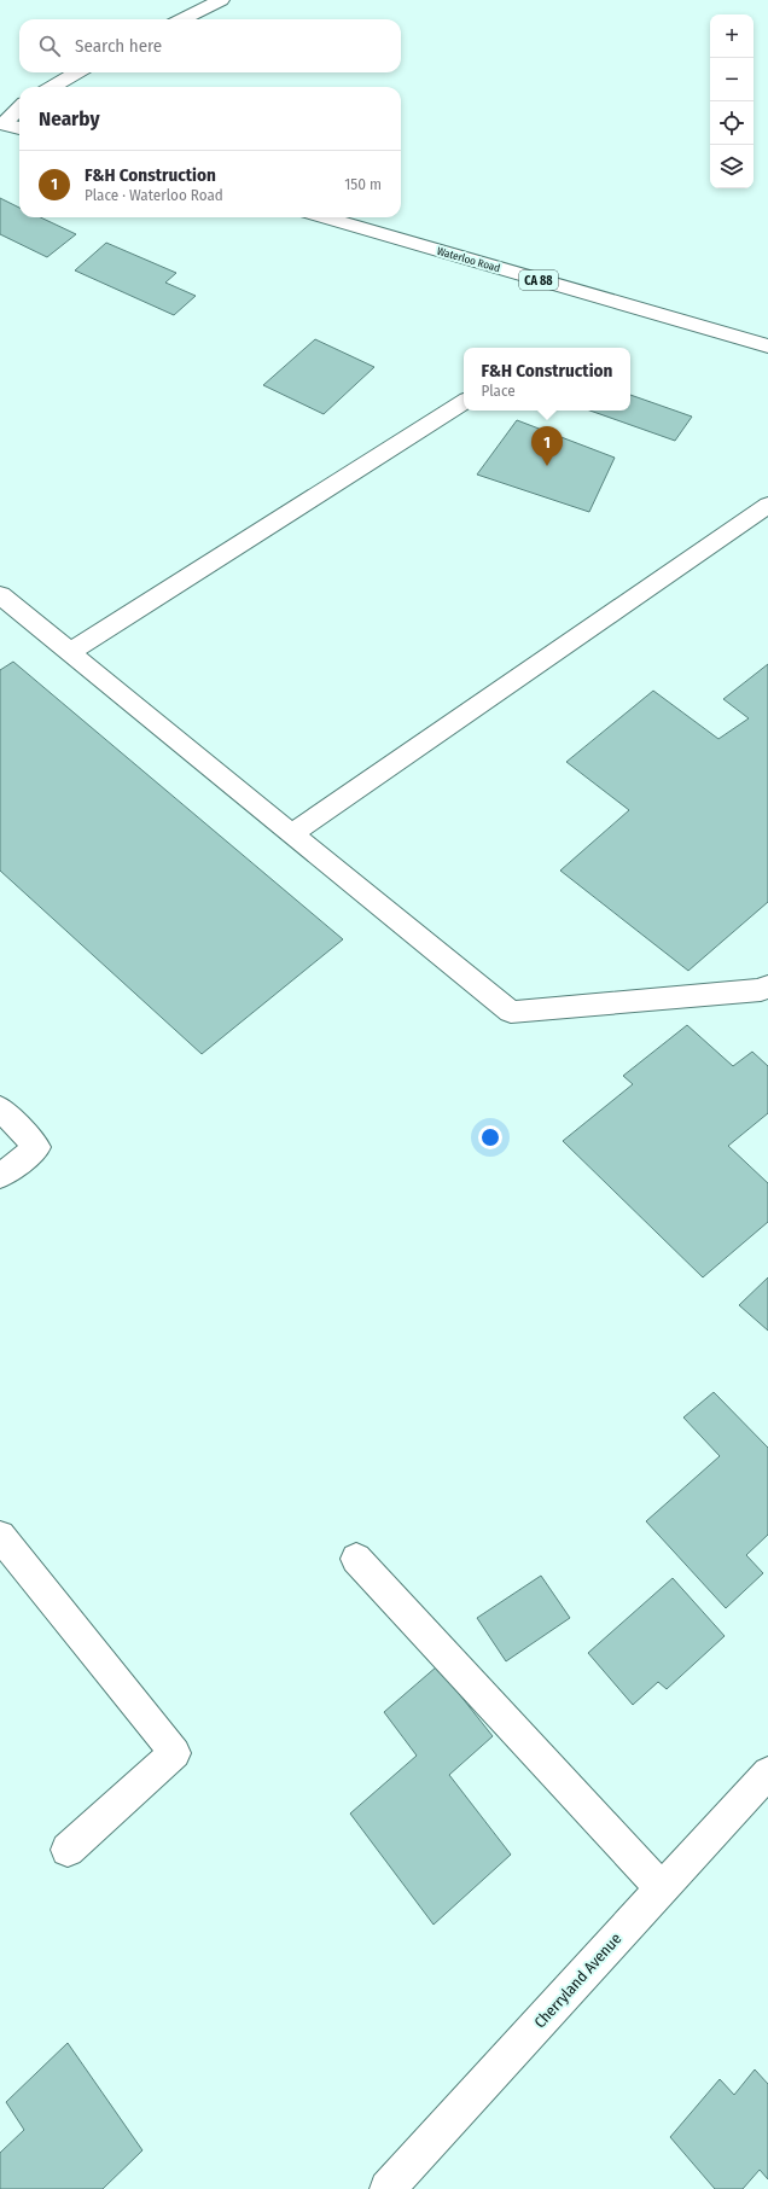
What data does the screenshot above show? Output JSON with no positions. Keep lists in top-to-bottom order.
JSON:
{
  "streets": {
    "main road": ["Waterloo Road", "CA 88", "Cherryland Avenue"]
  },
  "page": {
    "map_buttons": ["+", "−"],
    "search": "Search here",
    "heading": "Nearby",
    "list": [
      {
        "mark": "1",
        "name": "F&H Construction",
        "note": "Place · Waterloo Road",
        "value": "150 m"
      }
    ],
    "popup": ["F&H Construction", "Place"],
    "pins": "1"
  }
}
